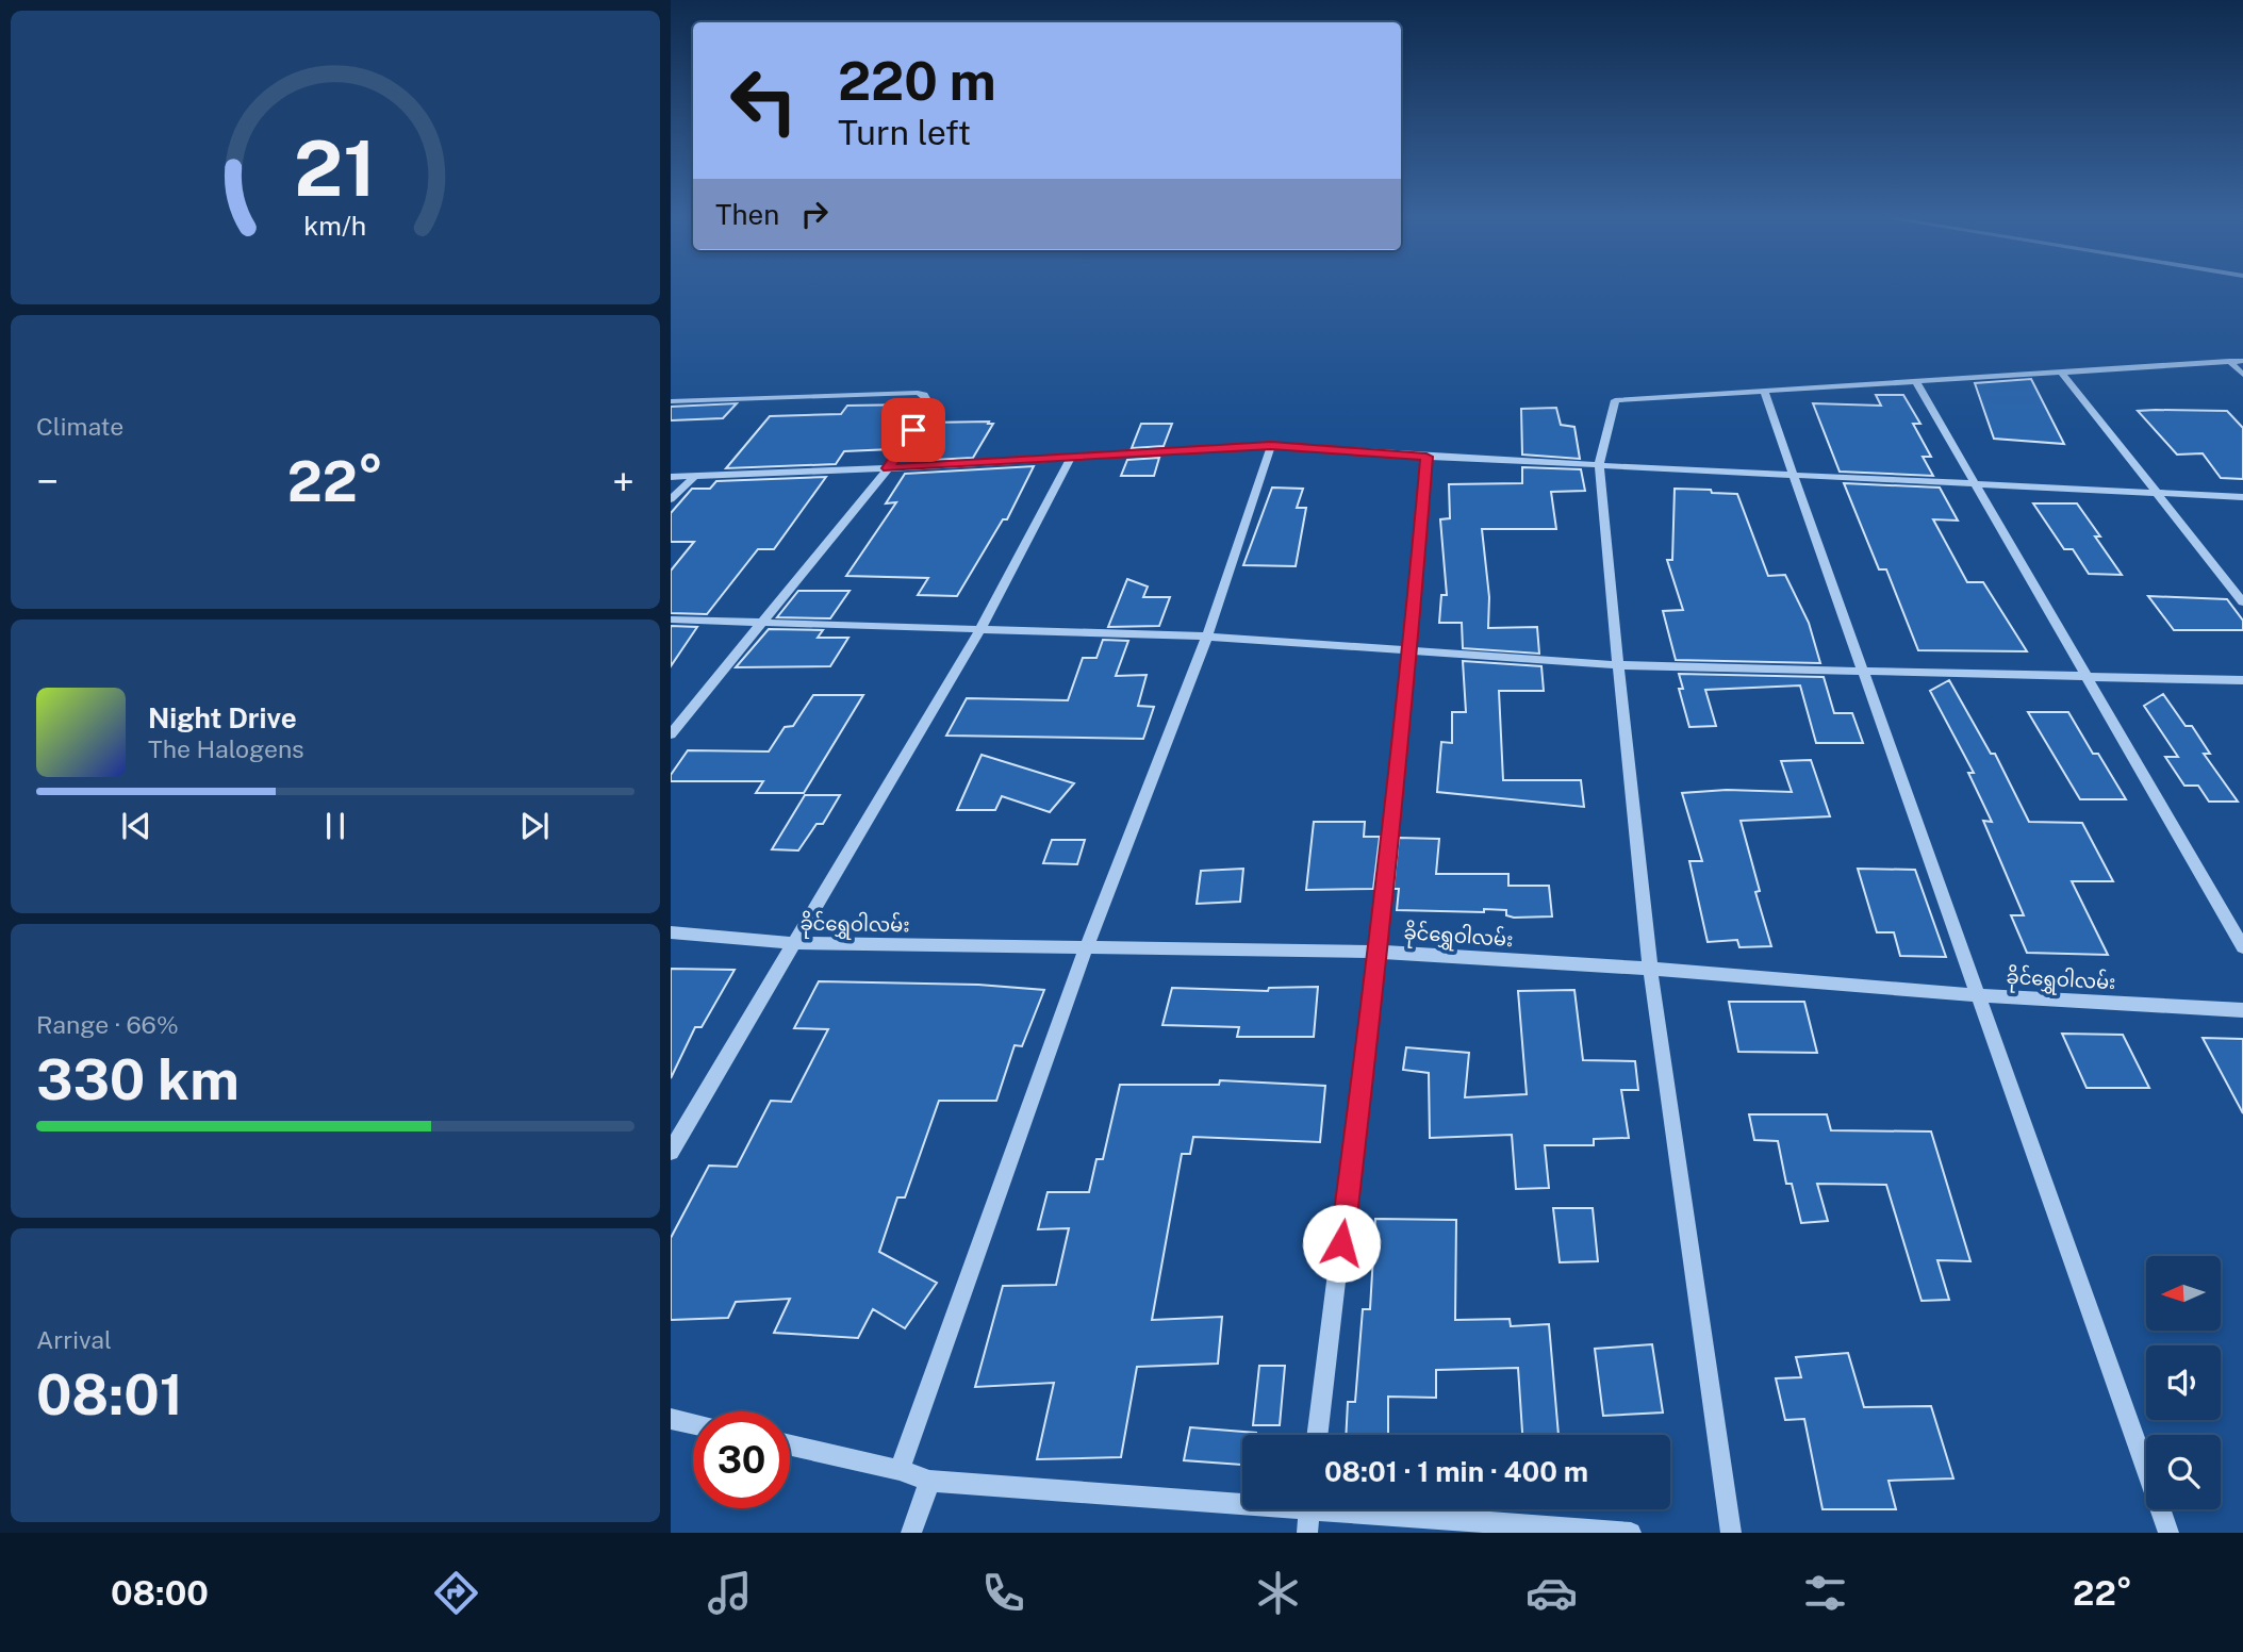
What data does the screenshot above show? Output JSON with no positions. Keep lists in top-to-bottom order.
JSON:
{
  "streets": {
    "street": ["ခိုင်ရွှေဝါလမ်း"]
  },
  "north": "left",
  "page": {
    "turn": ["220 m", "Turn left"],
    "then": "Then",
    "tile": [
      "Climate",
      ["Range · 66%", "330 km"],
      ["Arrival", "08:01"]
    ],
    "heat": ["−", "22°", "+"],
    "song": ["Night Drive", "The Halogens"],
    "limit": "30",
    "trip": "08:01 · 1 min · 400 m",
    "tabs": ["08:00", "22°"],
    "gauge": ["21", "km/h"]
  }
}
